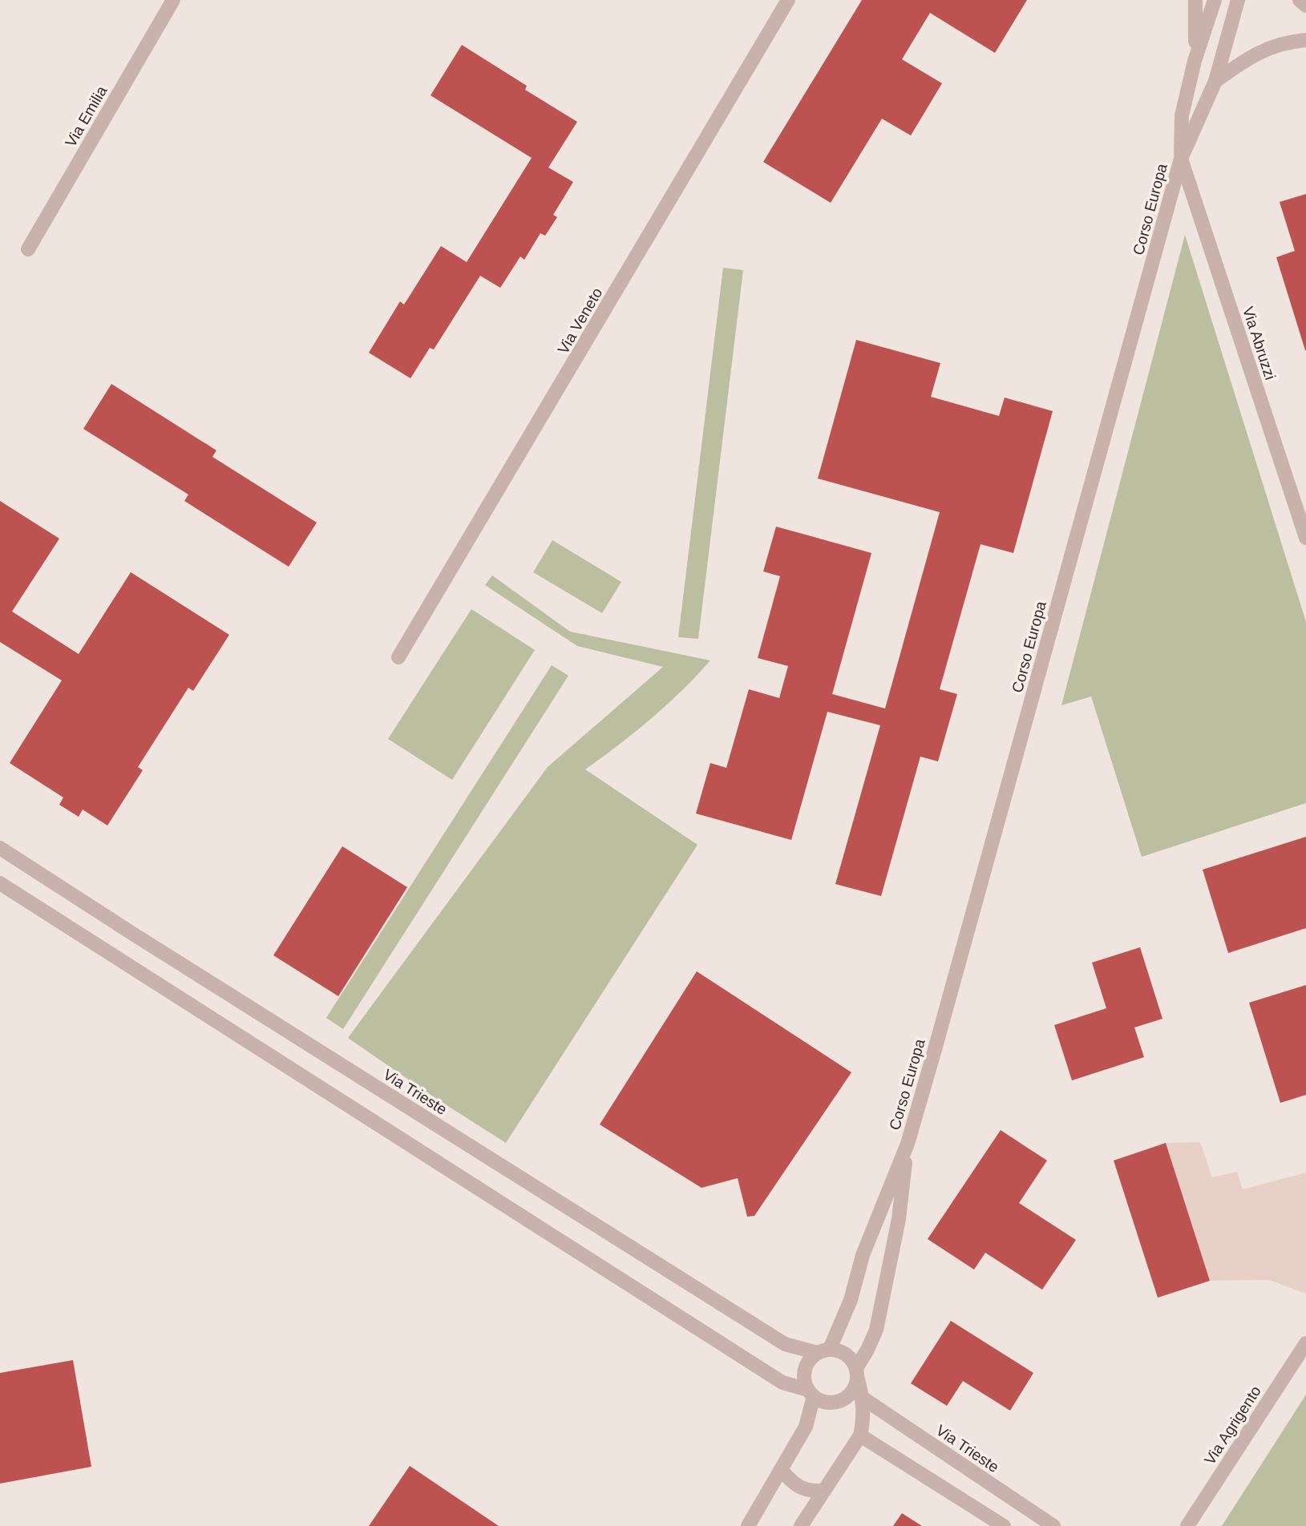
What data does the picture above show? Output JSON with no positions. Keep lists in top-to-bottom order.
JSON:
{
  "streets": {
    "street": [
      "Via Emilia",
      "Corso Europa",
      "Via Veneto",
      "Via Abruzzi",
      "Via Trieste",
      "Via Agrigento"
    ]
  },
  "crossings": [
    ["Corso Europa", "Via Abruzzi"]
  ]
}
